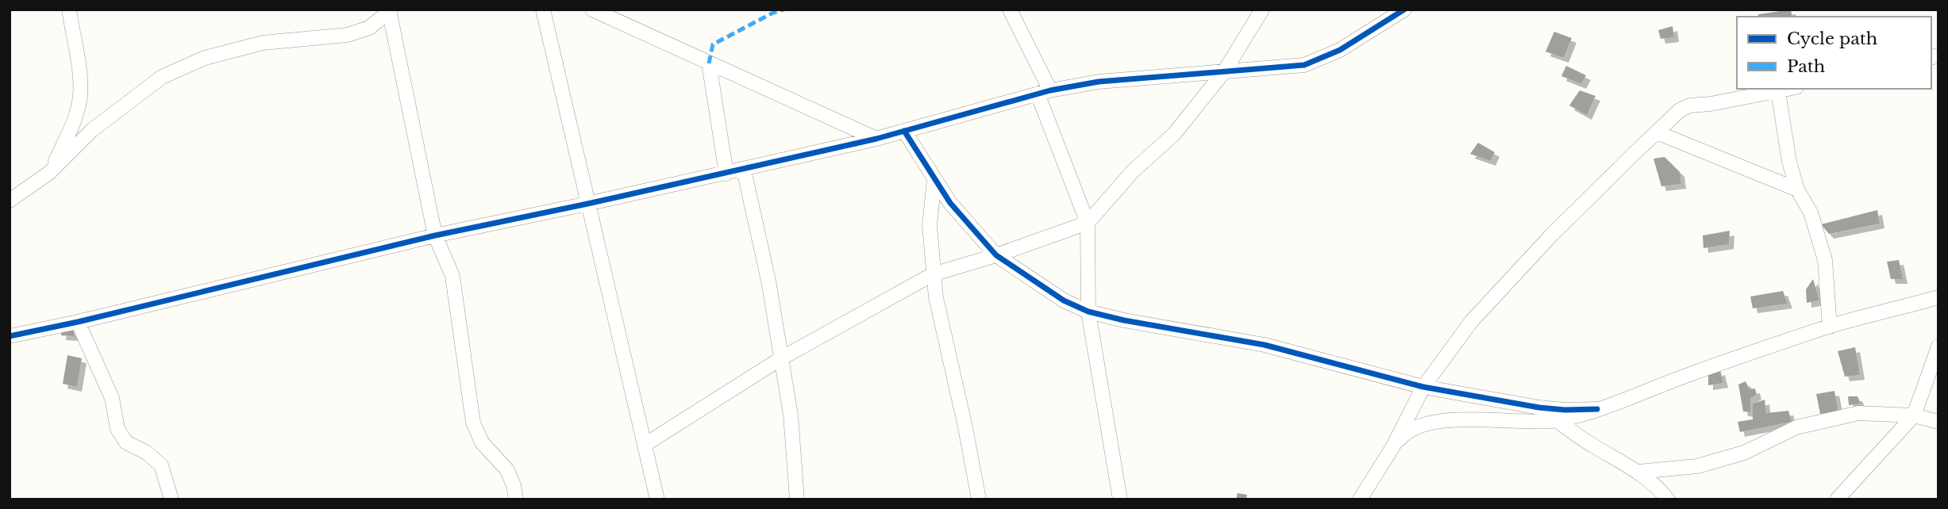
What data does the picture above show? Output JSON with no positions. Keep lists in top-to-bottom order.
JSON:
{
  "legend": ["Cycle path", "Path"]
}
